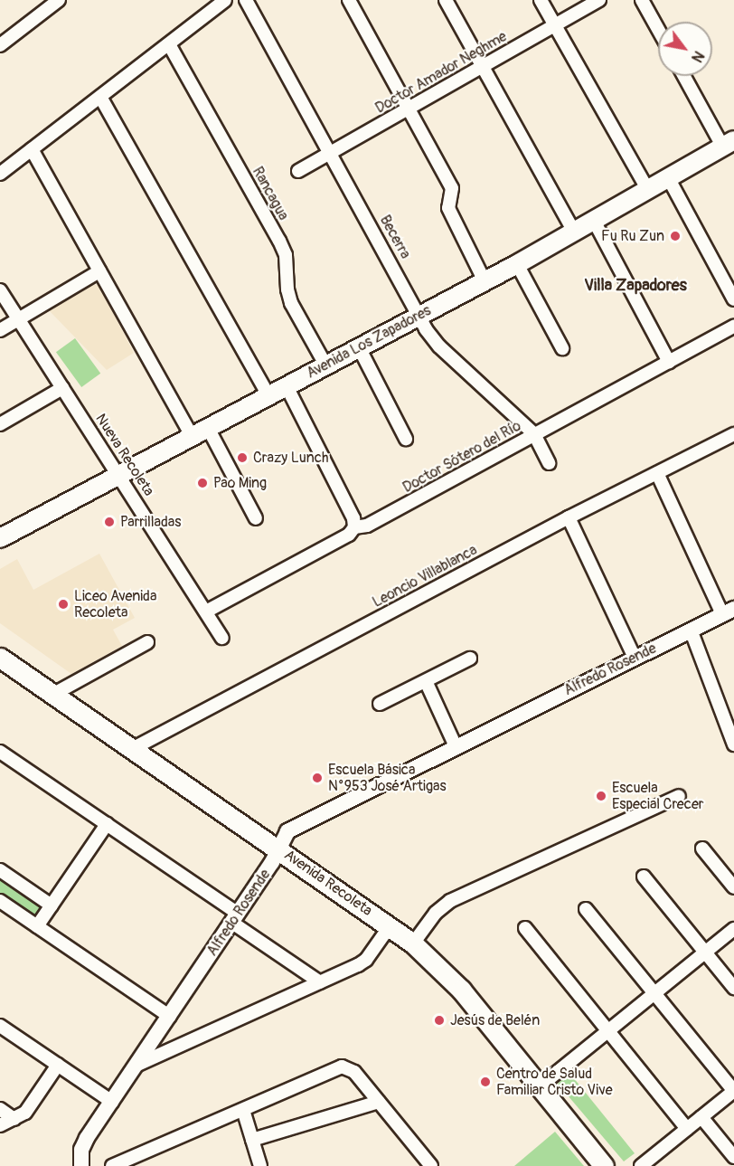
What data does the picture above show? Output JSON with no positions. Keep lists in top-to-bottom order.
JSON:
{
  "streets": {
    "main road": ["Avenida Los Zapadores", "Avenida Recoleta"],
    "street": [
      "Doctor Amador Neghme",
      "Rancagua",
      "Becerra",
      "Nueva Recoleta",
      "Doctor Sótero del Río",
      "Leoncio Villablanca",
      "Alfredo Rosende"
    ]
  },
  "crossings": [
    ["Doctor Amador Neghme", "Becerra"],
    ["Rancagua", "Avenida Los Zapadores"],
    ["Becerra", "Avenida Los Zapadores"],
    ["Becerra", "Doctor Sótero del Río"],
    ["Avenida Los Zapadores", "Nueva Recoleta"],
    ["Nueva Recoleta", "Doctor Sótero del Río"],
    ["Leoncio Villablanca", "Avenida Recoleta"],
    ["Alfredo Rosende", "Avenida Recoleta"]
  ],
  "districts": ["Villa Zapadores"],
  "places": [
    "Fu Ru Zun",
    "Crazy Lunch",
    "Pao Ming",
    "Parrilladas",
    "Liceo Avenida Recoleta",
    "Escuela Básica N°953 José Artigas",
    "Escuela Especial Crecer",
    "Jesús de Belén",
    "Centro de Salud Familiar Cristo Vive"
  ],
  "north": "bottom right"
}
